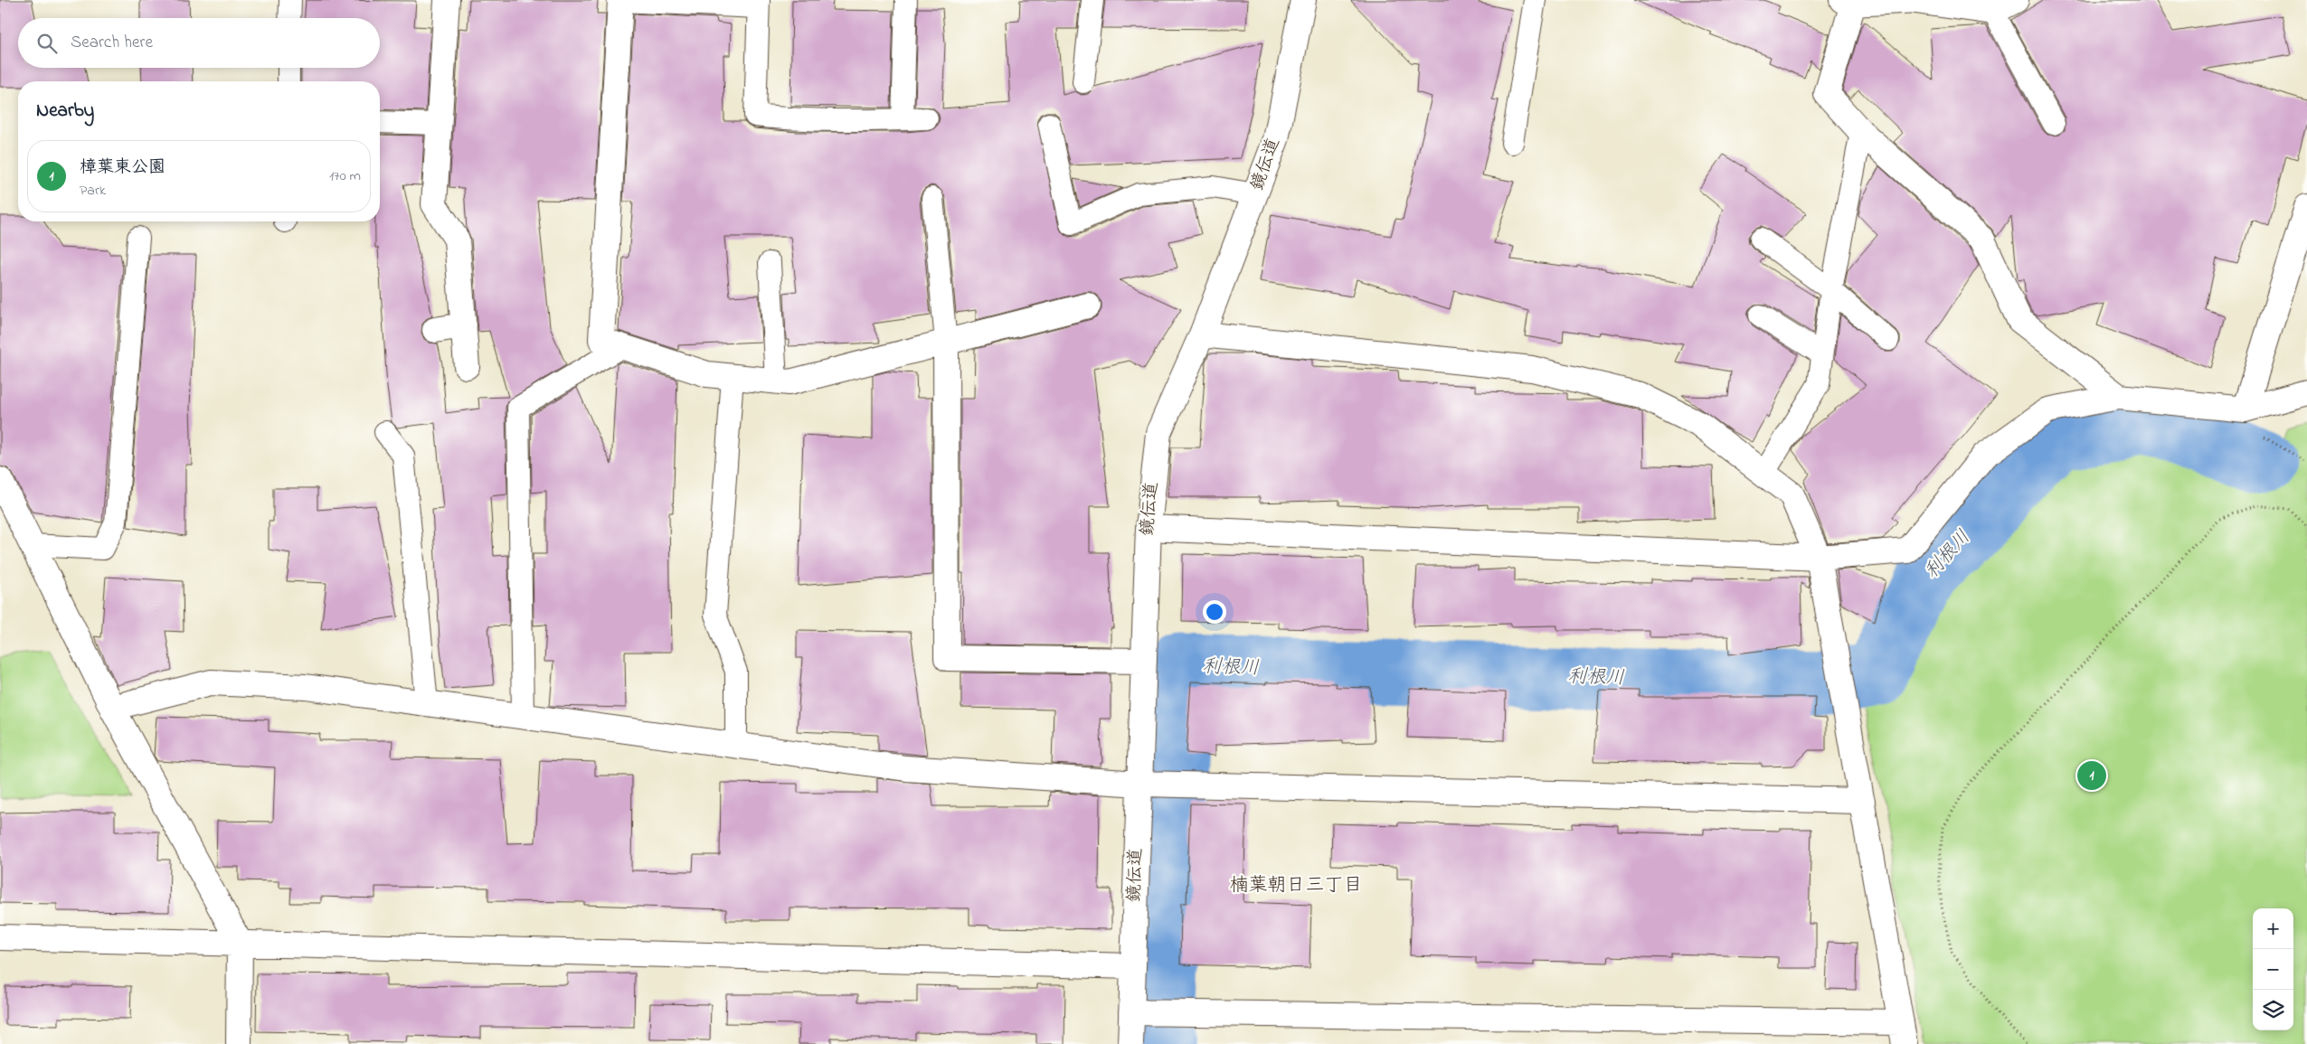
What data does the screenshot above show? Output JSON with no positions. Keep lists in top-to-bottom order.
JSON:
{
  "streets": {
    "street": ["鏡伝道"]
  },
  "districts": ["楠葉朝日三丁目"],
  "water": ["利根川"],
  "page": {
    "search": "Search here",
    "heading": "Nearby",
    "list": [
      {
        "mark": "1",
        "name": "樟葉東公園",
        "note": "Park",
        "value": "170 m"
      }
    ],
    "pins": "1",
    "map_buttons": ["+", "−"]
  }
}
